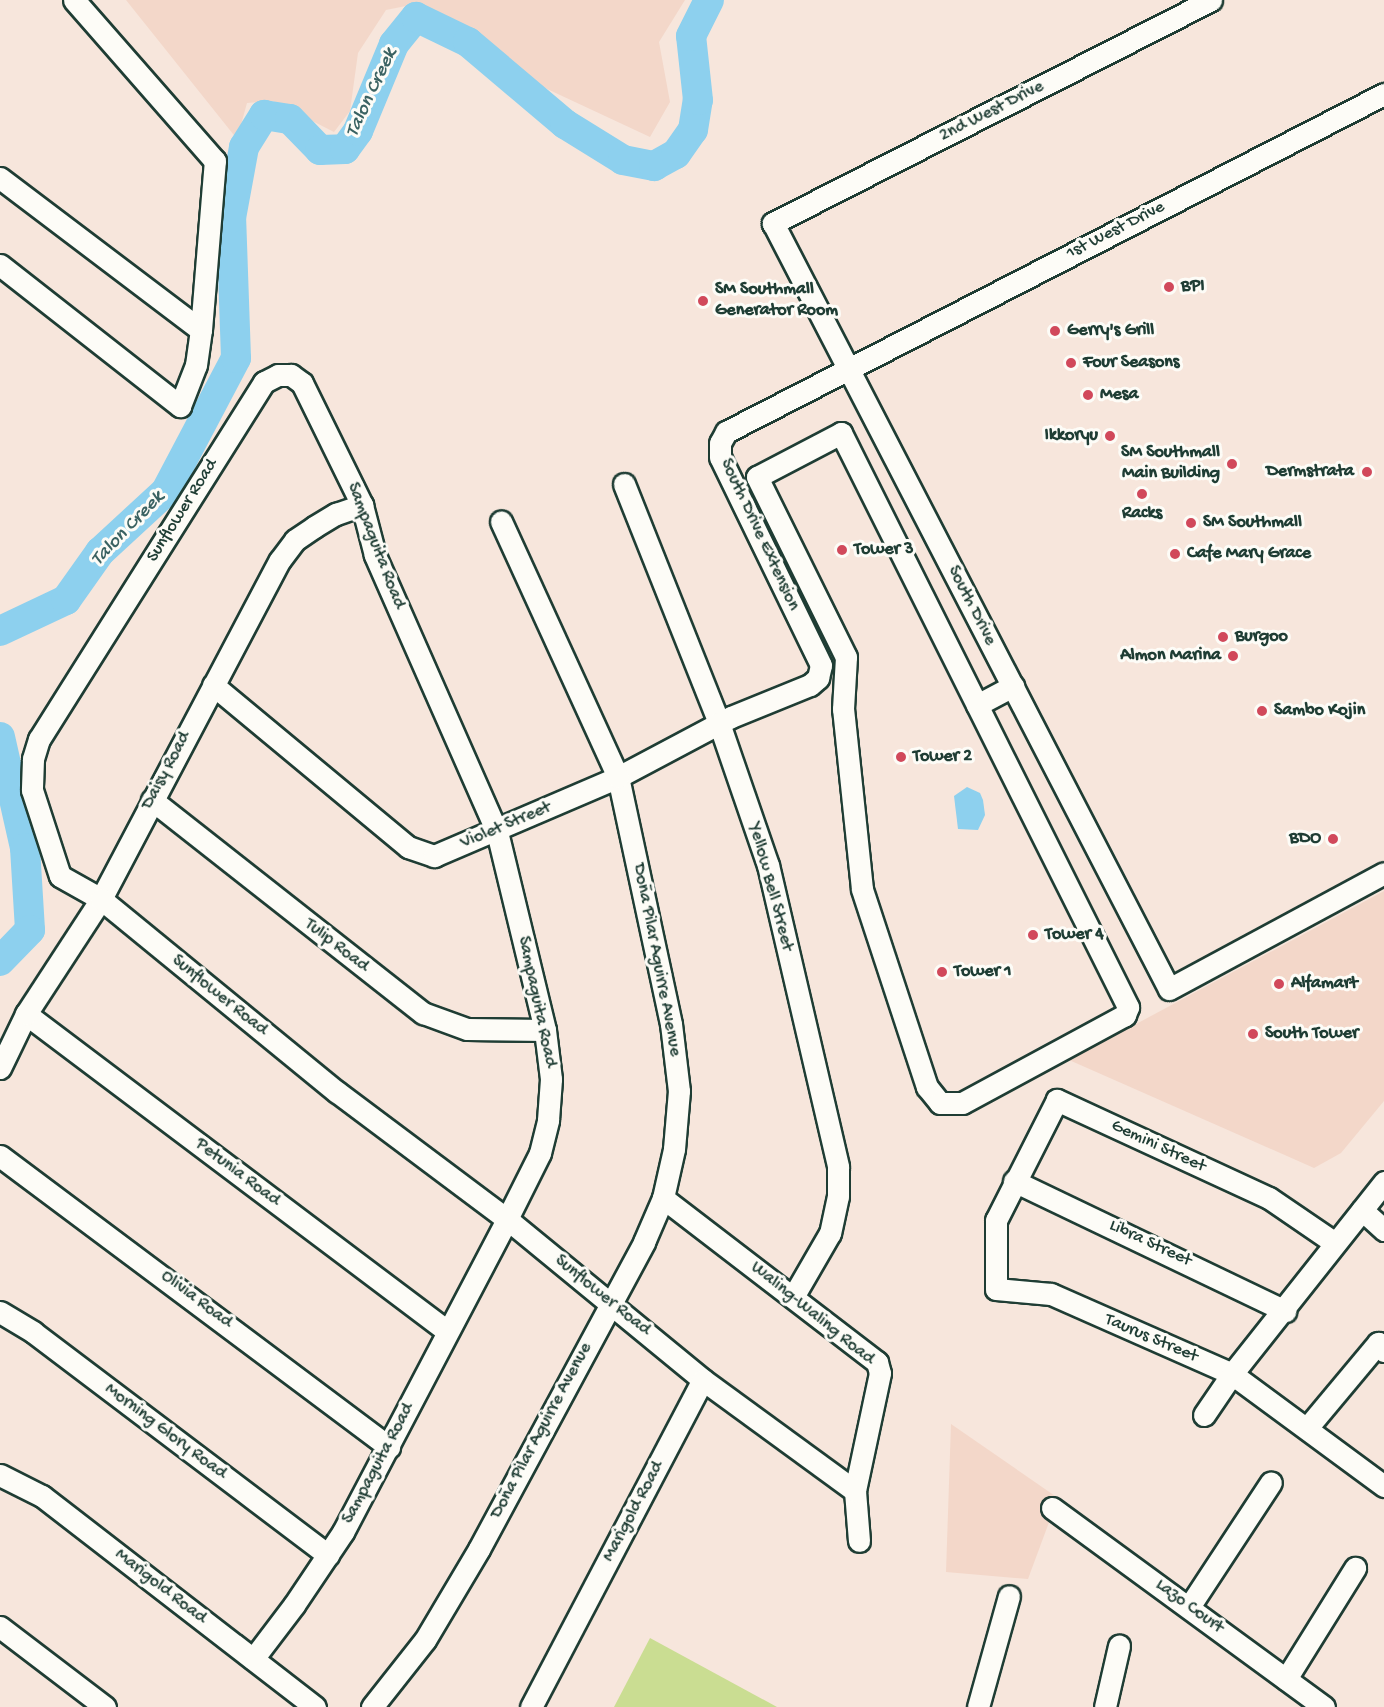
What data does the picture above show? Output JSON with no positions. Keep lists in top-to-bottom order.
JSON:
{
  "streets": {
    "street": [
      "2nd West Drive",
      "1st West Drive",
      "Sunflower Road",
      "South Drive Extension",
      "Sampaguita Road",
      "South Drive",
      "Daisy Road",
      "Violet Street",
      "Yellow Bell Street",
      "Tulip Road",
      "Doña Pilar Aguirre Avenue",
      "Gemini Street",
      "Petunia Road",
      "Libra Street",
      "Olivia Road",
      "Waling-Waling Road",
      "Taurus Street",
      "Morning Glory Road",
      "Marigold Road",
      "Lazo Court"
    ]
  },
  "crossings": [
    ["2nd West Drive", "South Drive"],
    ["1st West Drive", "South Drive Extension"],
    ["1st West Drive", "South Drive"],
    ["Sunflower Road", "Sampaguita Road"],
    ["Sunflower Road", "Daisy Road"],
    ["Sunflower Road", "Doña Pilar Aguirre Avenue"],
    ["Sunflower Road", "Waling-Waling Road"],
    ["Sunflower Road", "Marigold Road"],
    ["South Drive Extension", "South Drive"],
    ["South Drive Extension", "Violet Street"],
    ["Sampaguita Road", "Daisy Road"],
    ["Sampaguita Road", "Violet Street"],
    ["Sampaguita Road", "Tulip Road"],
    ["Sampaguita Road", "Petunia Road"],
    ["Sampaguita Road", "Olivia Road"],
    ["Sampaguita Road", "Morning Glory Road"],
    ["Sampaguita Road", "Marigold Road"],
    ["Daisy Road", "Violet Street"],
    ["Daisy Road", "Tulip Road"],
    ["Daisy Road", "Petunia Road"],
    ["Violet Street", "Yellow Bell Street"],
    ["Violet Street", "Doña Pilar Aguirre Avenue"],
    ["Yellow Bell Street", "Waling-Waling Road"],
    ["Doña Pilar Aguirre Avenue", "Waling-Waling Road"],
    ["Gemini Street", "Libra Street"],
    ["Gemini Street", "Taurus Street"],
    ["Libra Street", "Taurus Street"]
  ],
  "water": ["Talon Creek"],
  "places": [
    "BPI",
    "SM Southmall Generator Room",
    "Gerry's Grill",
    "Four Seasons",
    "Mesa",
    "Ikkoryu",
    "SM Southmall Main Building",
    "Dermstrata",
    "Racks",
    "SM Southmall",
    "Tower 3",
    "Cafe Mary Grace",
    "Burgoo",
    "Almon Marina",
    "Sambo Kojin",
    "Tower 2",
    "BDO",
    "Tower 4",
    "Tower 1",
    "Alfamart",
    "South Tower"
  ]
}
